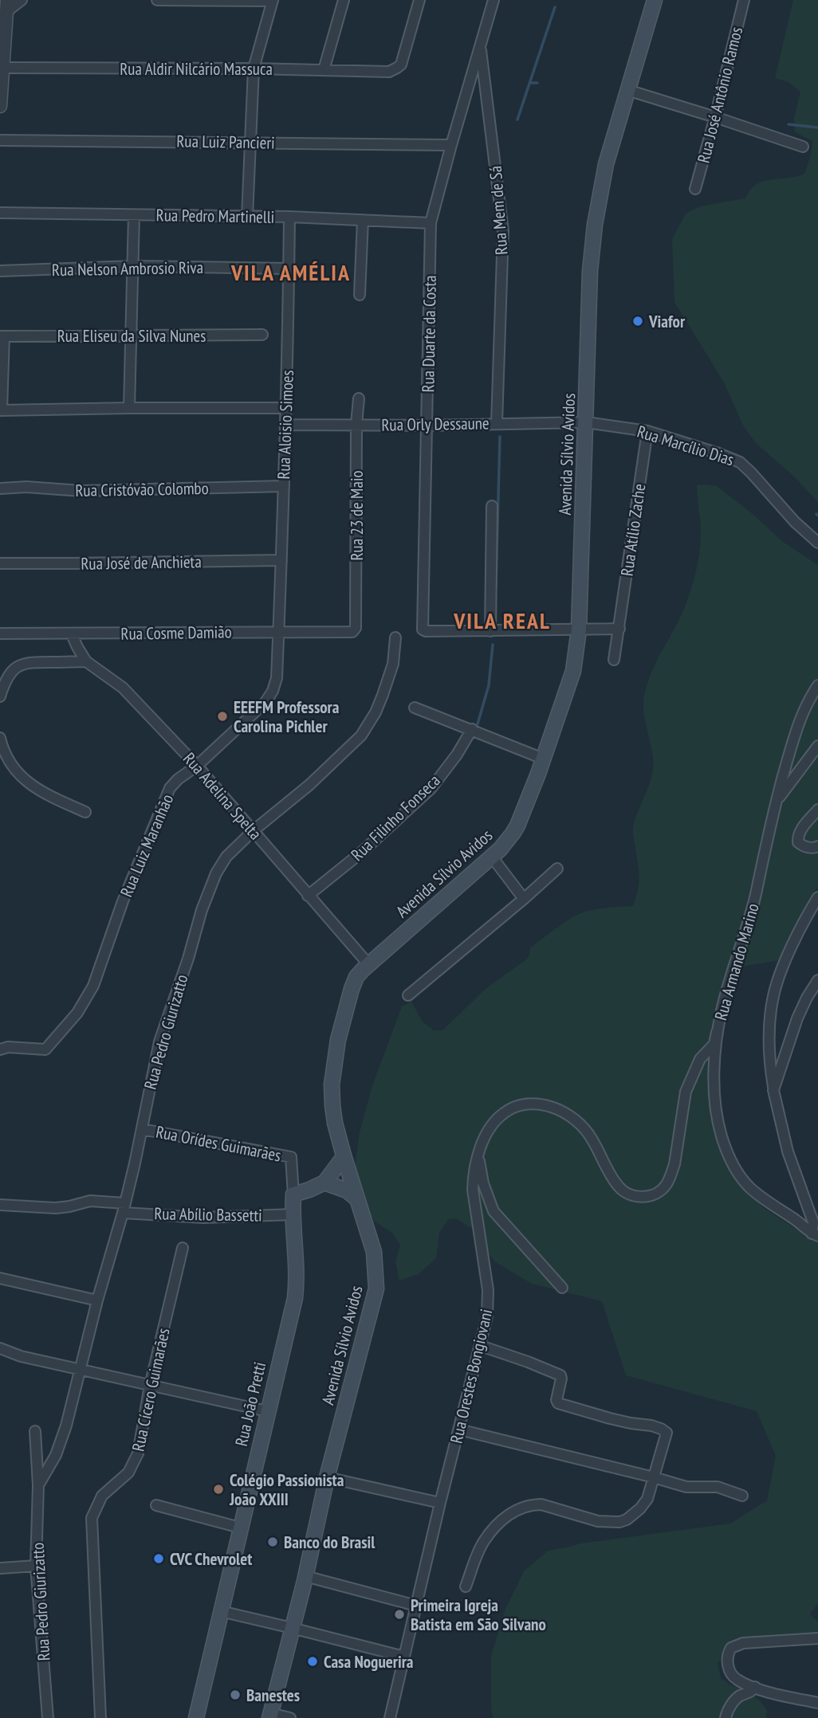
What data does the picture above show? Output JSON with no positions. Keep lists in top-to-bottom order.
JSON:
{
  "streets": {
    "main road": ["Avenida Sílvio Avidos", "Rua João Pretti"],
    "street": [
      "Rua Aldir Nilcário Massuca",
      "Rua José Antônio Ramos",
      "Rua Luiz Pancieri",
      "Rua Mem de Sá",
      "Rua Pedro Martinelli",
      "Rua Nelson Ambrosio Riva",
      "Rua Duarte da Costa",
      "Rua Eliseu da Silva Nunes",
      "Rua Orly Dessaune",
      "Rua Aloisio Simoes",
      "Rua Marcílio Dias",
      "Rua Cristóvão Colombo",
      "Rua 23 de Maio",
      "Rua Atílio Zache",
      "Rua José de Anchieta",
      "Rua Cosme Damião",
      "Rua Adelina Spelta",
      "Rua Filinho Fonseca",
      "Rua Luiz Maranhão",
      "Rua Armando Marino",
      "Rua Pedro Giurizatto",
      "Rua Orídes Guimarães",
      "Rua Abílio Bassetti",
      "Rua Orestes Bongiovani",
      "Rua Cícero Guimarães"
    ]
  },
  "crossings": [
    ["Rua Luiz Pancieri", "Rua Duarte da Costa"],
    ["Rua Mem de Sá", "Rua Duarte da Costa"],
    ["Rua Mem de Sá", "Rua Orly Dessaune"],
    ["Rua Pedro Martinelli", "Rua Duarte da Costa"],
    ["Rua Pedro Martinelli", "Rua Aloisio Simoes"],
    ["Rua Nelson Ambrosio Riva", "Rua Aloisio Simoes"],
    ["Rua Duarte da Costa", "Rua Orly Dessaune"],
    ["Rua Orly Dessaune", "Rua Aloisio Simoes"],
    ["Rua Orly Dessaune", "Rua Marcílio Dias"],
    ["Rua Orly Dessaune", "Avenida Sílvio Avidos"],
    ["Rua Orly Dessaune", "Rua 23 de Maio"],
    ["Rua Aloisio Simoes", "Rua Cristóvão Colombo"],
    ["Rua Aloisio Simoes", "Rua José de Anchieta"],
    ["Rua Aloisio Simoes", "Rua Cosme Damião"],
    ["Rua Aloisio Simoes", "Rua Luiz Maranhão"],
    ["Rua Marcílio Dias", "Avenida Sílvio Avidos"],
    ["Rua Marcílio Dias", "Rua Atílio Zache"],
    ["Avenida Sílvio Avidos", "Rua Adelina Spelta"],
    ["Rua 23 de Maio", "Rua Cosme Damião"],
    ["Rua Cosme Damião", "Rua Adelina Spelta"],
    ["Rua Cosme Damião", "Rua Luiz Maranhão"],
    ["Rua Adelina Spelta", "Rua Filinho Fonseca"],
    ["Rua Adelina Spelta", "Rua Luiz Maranhão"],
    ["Rua Adelina Spelta", "Rua Pedro Giurizatto"],
    ["Rua Armando Marino", "Rua Orestes Bongiovani"],
    ["Rua Pedro Giurizatto", "Rua Orídes Guimarães"],
    ["Rua Pedro Giurizatto", "Rua Abílio Bassetti"],
    ["Rua Orídes Guimarães", "Rua João Pretti"],
    ["Rua Abílio Bassetti", "Rua João Pretti"]
  ],
  "districts": ["VILA AMÉLIA", "VILA REAL"],
  "places": [
    "Viafor",
    "EEEFM Professora Carolina Pichler",
    "Colégio Passionista João XXIII",
    "Banco do Brasil",
    "CVC Chevrolet",
    "Primeira Igreja Batista em São Silvano",
    "Casa Noguerira",
    "Banestes"
  ]
}
